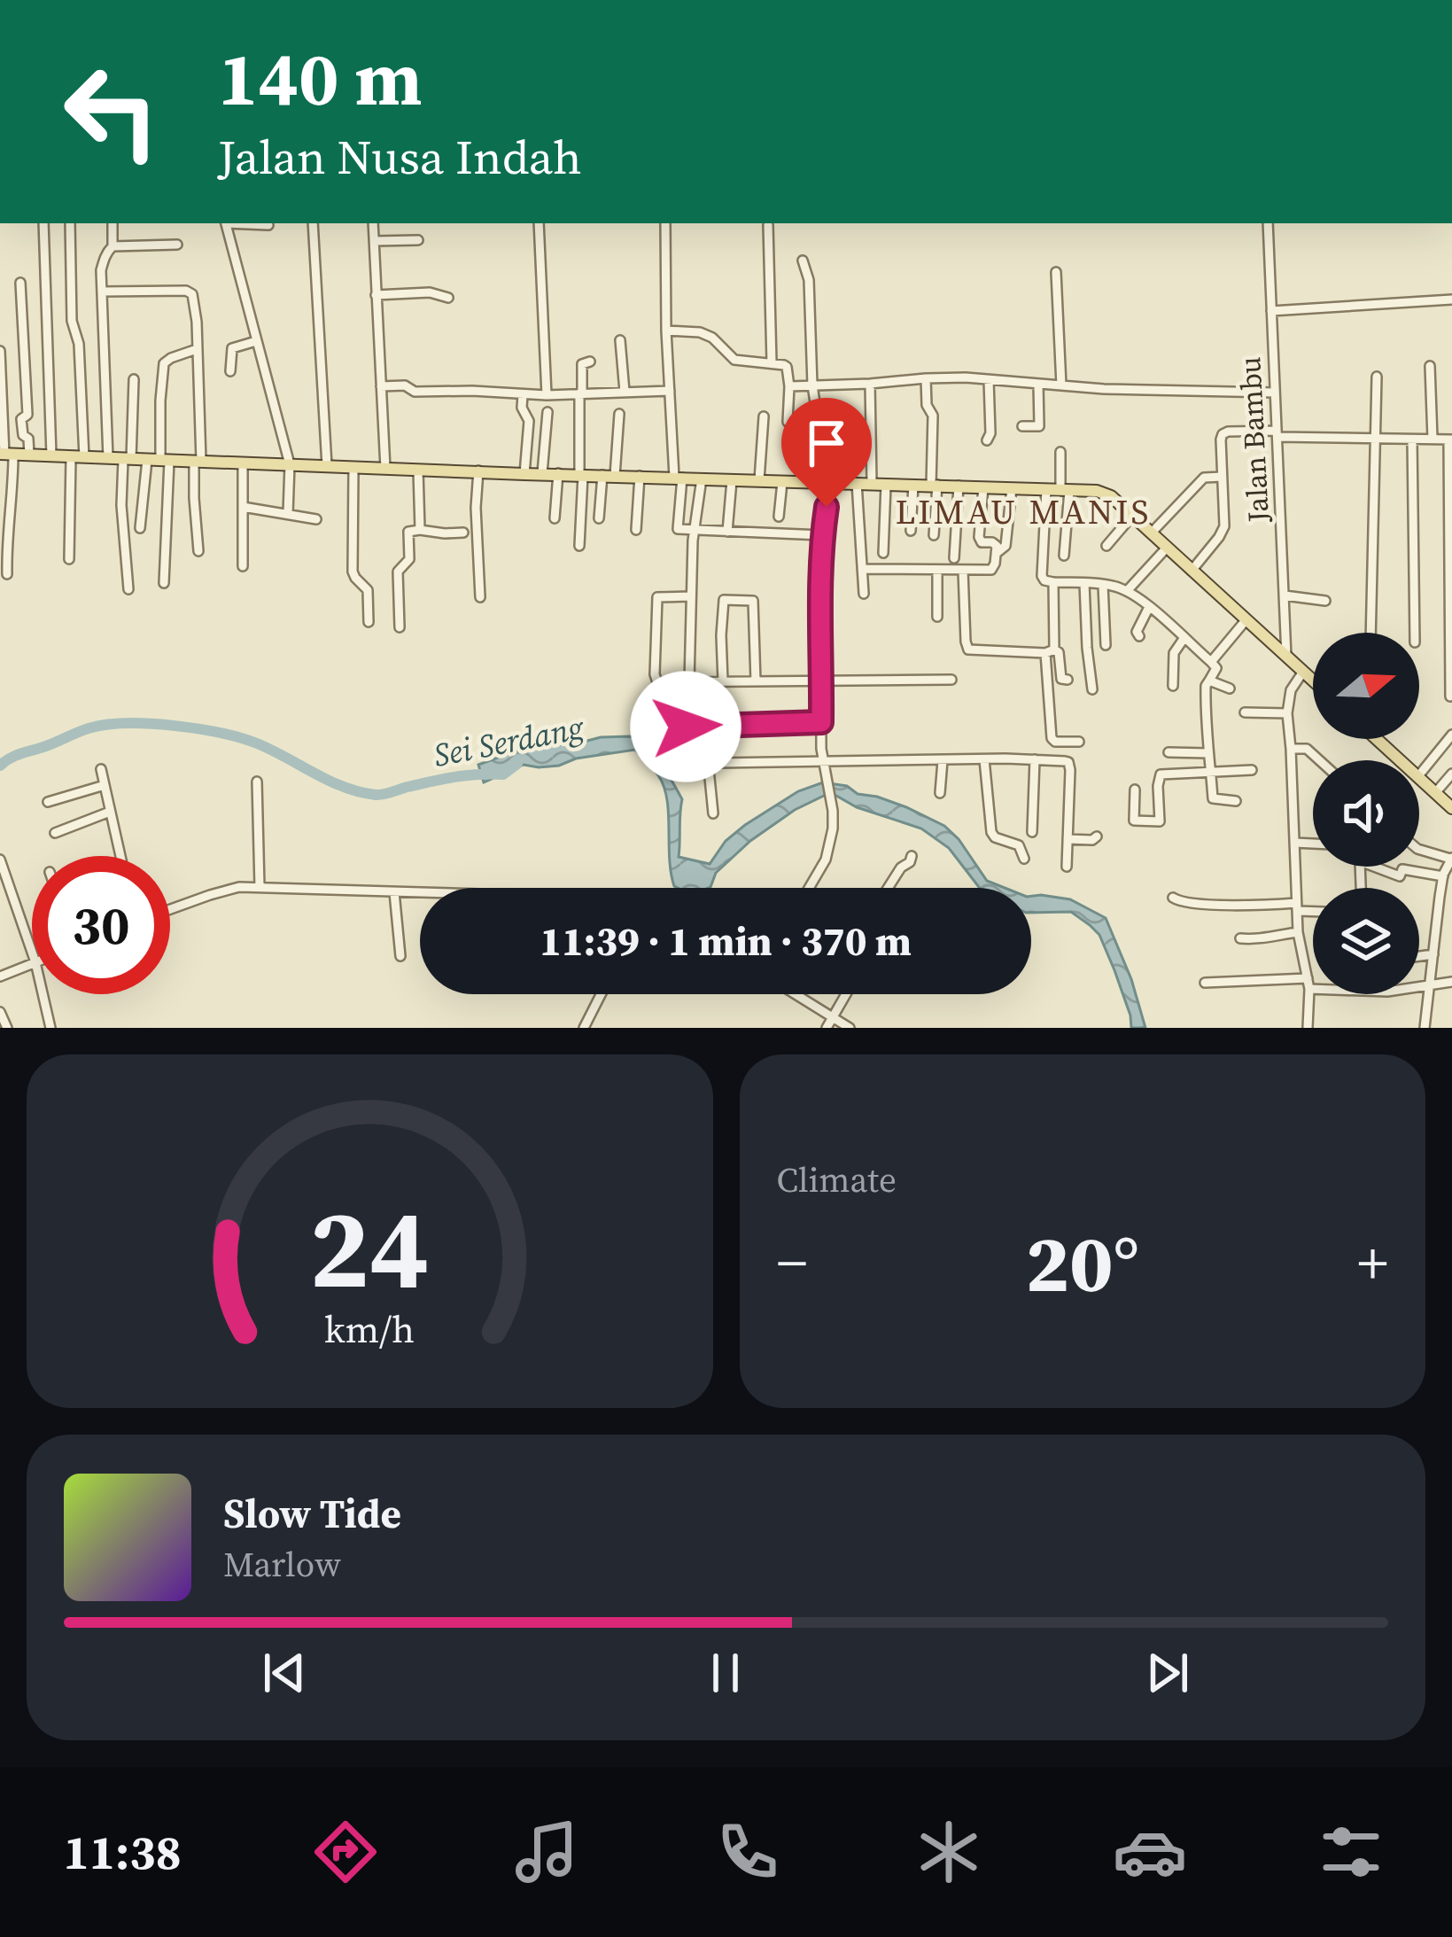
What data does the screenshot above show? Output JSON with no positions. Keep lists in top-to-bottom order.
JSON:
{
  "streets": {
    "street": ["Jalan Bambu"]
  },
  "districts": ["LIMAU MANIS"],
  "water": ["Sei Serdang"],
  "north": "right",
  "page": {
    "turn": ["140 m", "Jalan Nusa Indah"],
    "limit": "30",
    "trip": "11:39 · 1 min · 370 m",
    "tile": "Climate",
    "heat": ["−", "20°", "+"],
    "song": ["Slow Tide", "Marlow"],
    "tabs": "11:38",
    "gauge": ["24", "km/h"]
  }
}
